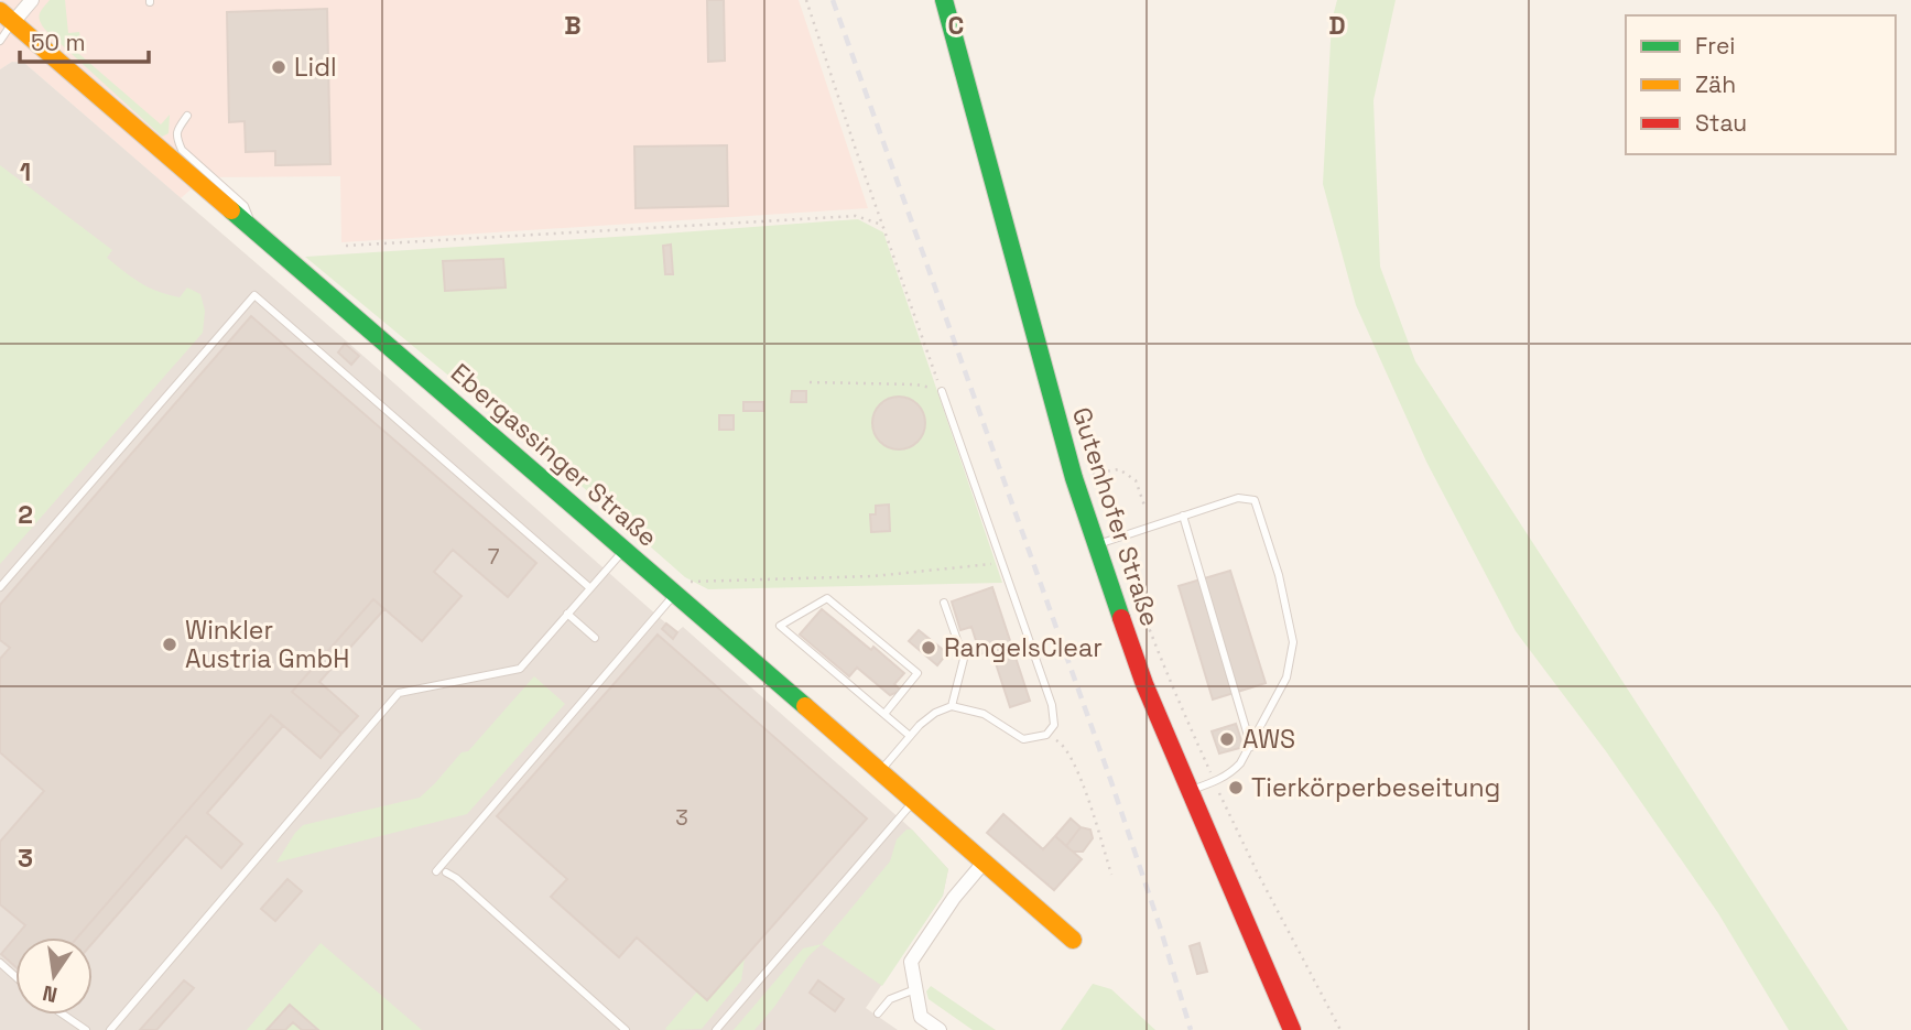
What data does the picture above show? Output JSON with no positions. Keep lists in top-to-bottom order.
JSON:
{
  "streets": {
    "street": ["Ebergassinger Straße", "Gutenhofer Straße"]
  },
  "places": [
    "Lidl",
    "Winkler Austria GmbH",
    "RangeIsClear",
    "AWS",
    "Tierkörperbeseitung"
  ],
  "house_numbers": ["7", "3"],
  "legend": ["Frei", "Zäh", "Stau"],
  "scale_bar": "50 m",
  "north": "bottom",
  "grid": {
    "columns": ["B", "C", "D"],
    "rows": ["1", "2", "3"]
  }
}
